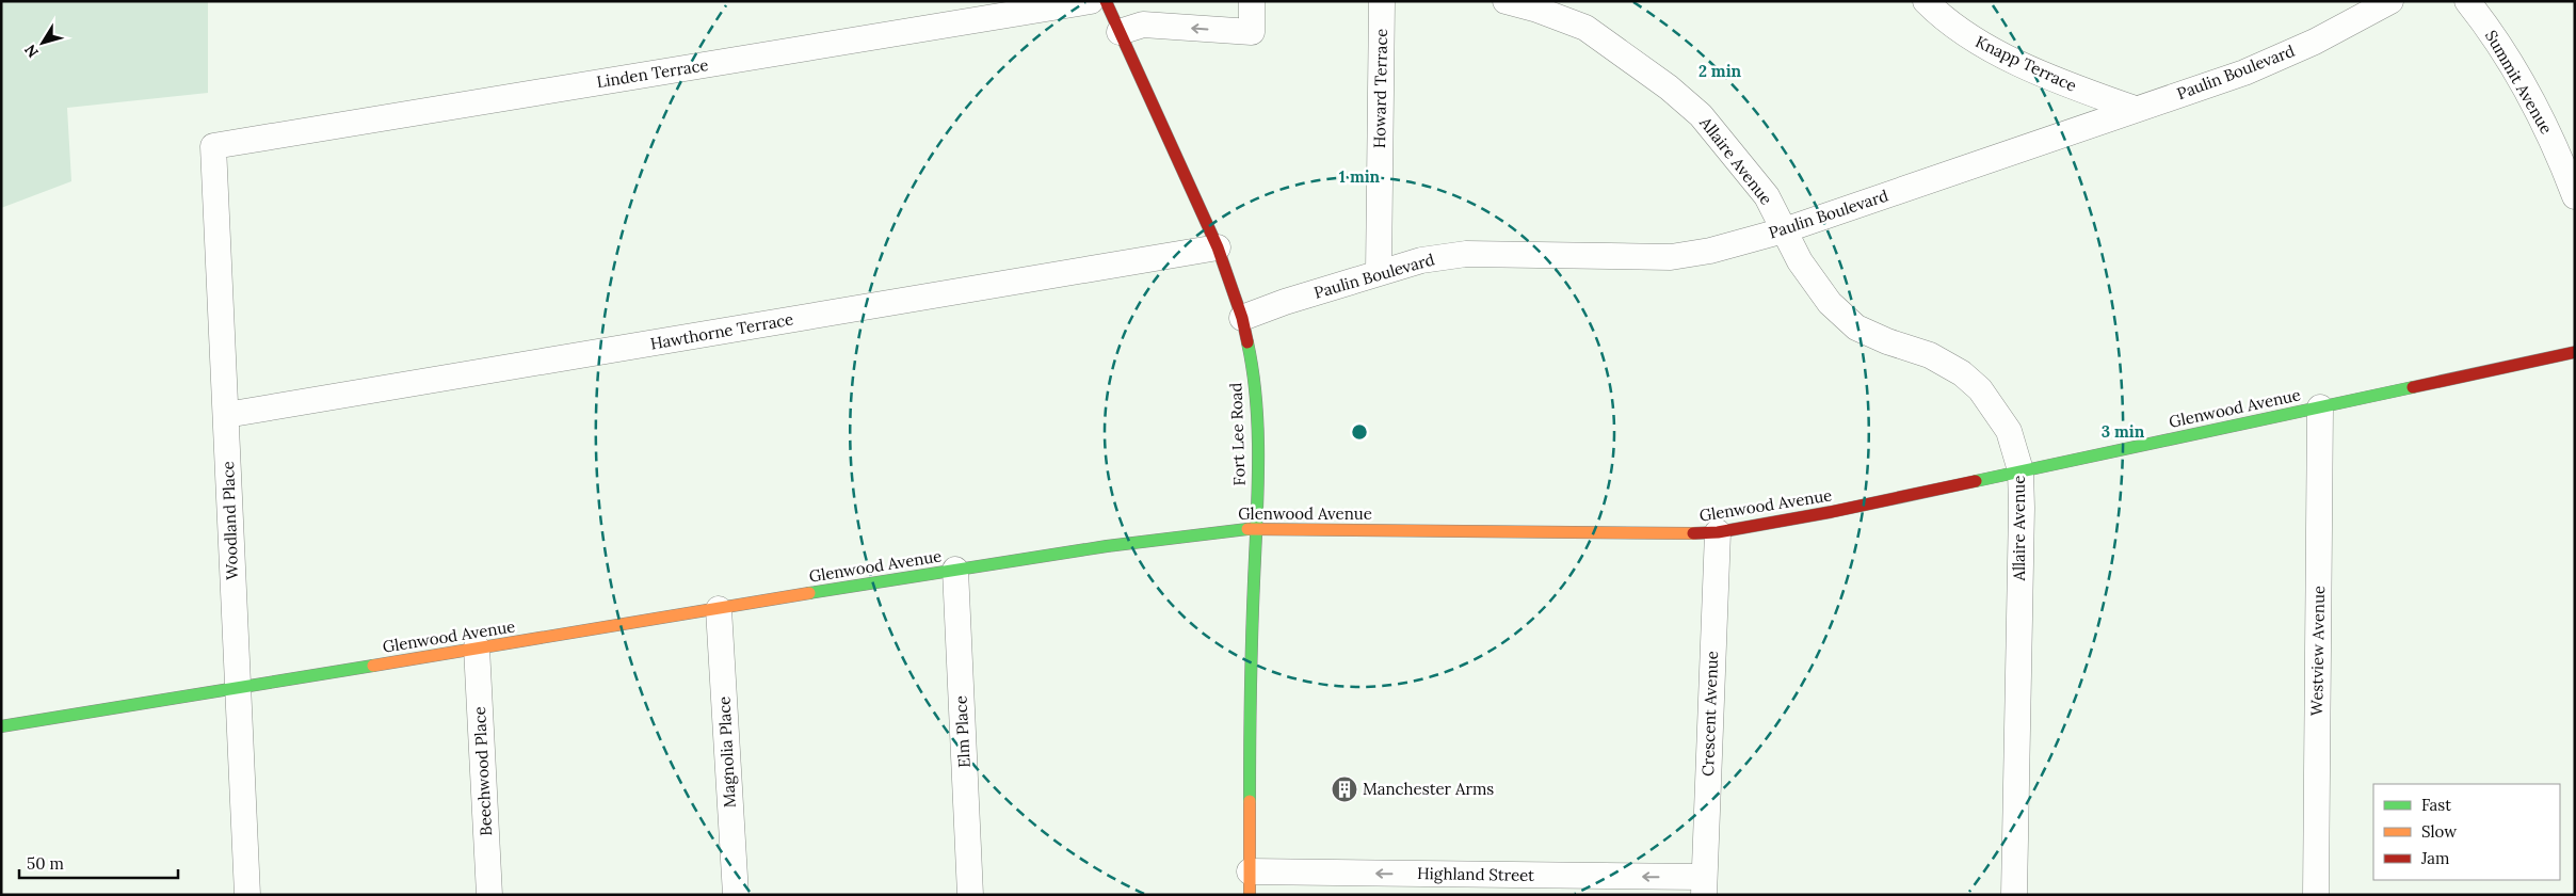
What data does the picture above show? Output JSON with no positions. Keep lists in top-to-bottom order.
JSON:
{
  "streets": {
    "street": [
      "Knapp Terrace",
      "Paulin Boulevard",
      "Linden Terrace",
      "Summit Avenue",
      "Howard Terrace",
      "Allaire Avenue",
      "Hawthorne Terrace",
      "Glenwood Avenue",
      "Fort Lee Road",
      "Woodland Place",
      "Westview Avenue",
      "Crescent Avenue",
      "Elm Place",
      "Magnolia Place",
      "Beechwood Place",
      "Highland Street"
    ]
  },
  "crossings": [
    ["Knapp Terrace", "Paulin Boulevard"],
    ["Paulin Boulevard", "Howard Terrace"],
    ["Paulin Boulevard", "Allaire Avenue"],
    ["Paulin Boulevard", "Fort Lee Road"],
    ["Linden Terrace", "Woodland Place"],
    ["Allaire Avenue", "Glenwood Avenue"],
    ["Hawthorne Terrace", "Fort Lee Road"],
    ["Hawthorne Terrace", "Woodland Place"],
    ["Glenwood Avenue", "Fort Lee Road"],
    ["Glenwood Avenue", "Woodland Place"],
    ["Glenwood Avenue", "Westview Avenue"],
    ["Glenwood Avenue", "Crescent Avenue"],
    ["Glenwood Avenue", "Elm Place"],
    ["Glenwood Avenue", "Magnolia Place"],
    ["Glenwood Avenue", "Beechwood Place"],
    ["Fort Lee Road", "Highland Street"],
    ["Crescent Avenue", "Highland Street"]
  ],
  "one_way": ["Highland Street"],
  "places": {
    "building": ["Manchester Arms"]
  },
  "legend": ["Fast", "Slow", "Jam"],
  "scale_bar": "50 m",
  "north": "bottom left",
  "rings": ["2 min", "1 min", "3 min"]
}
